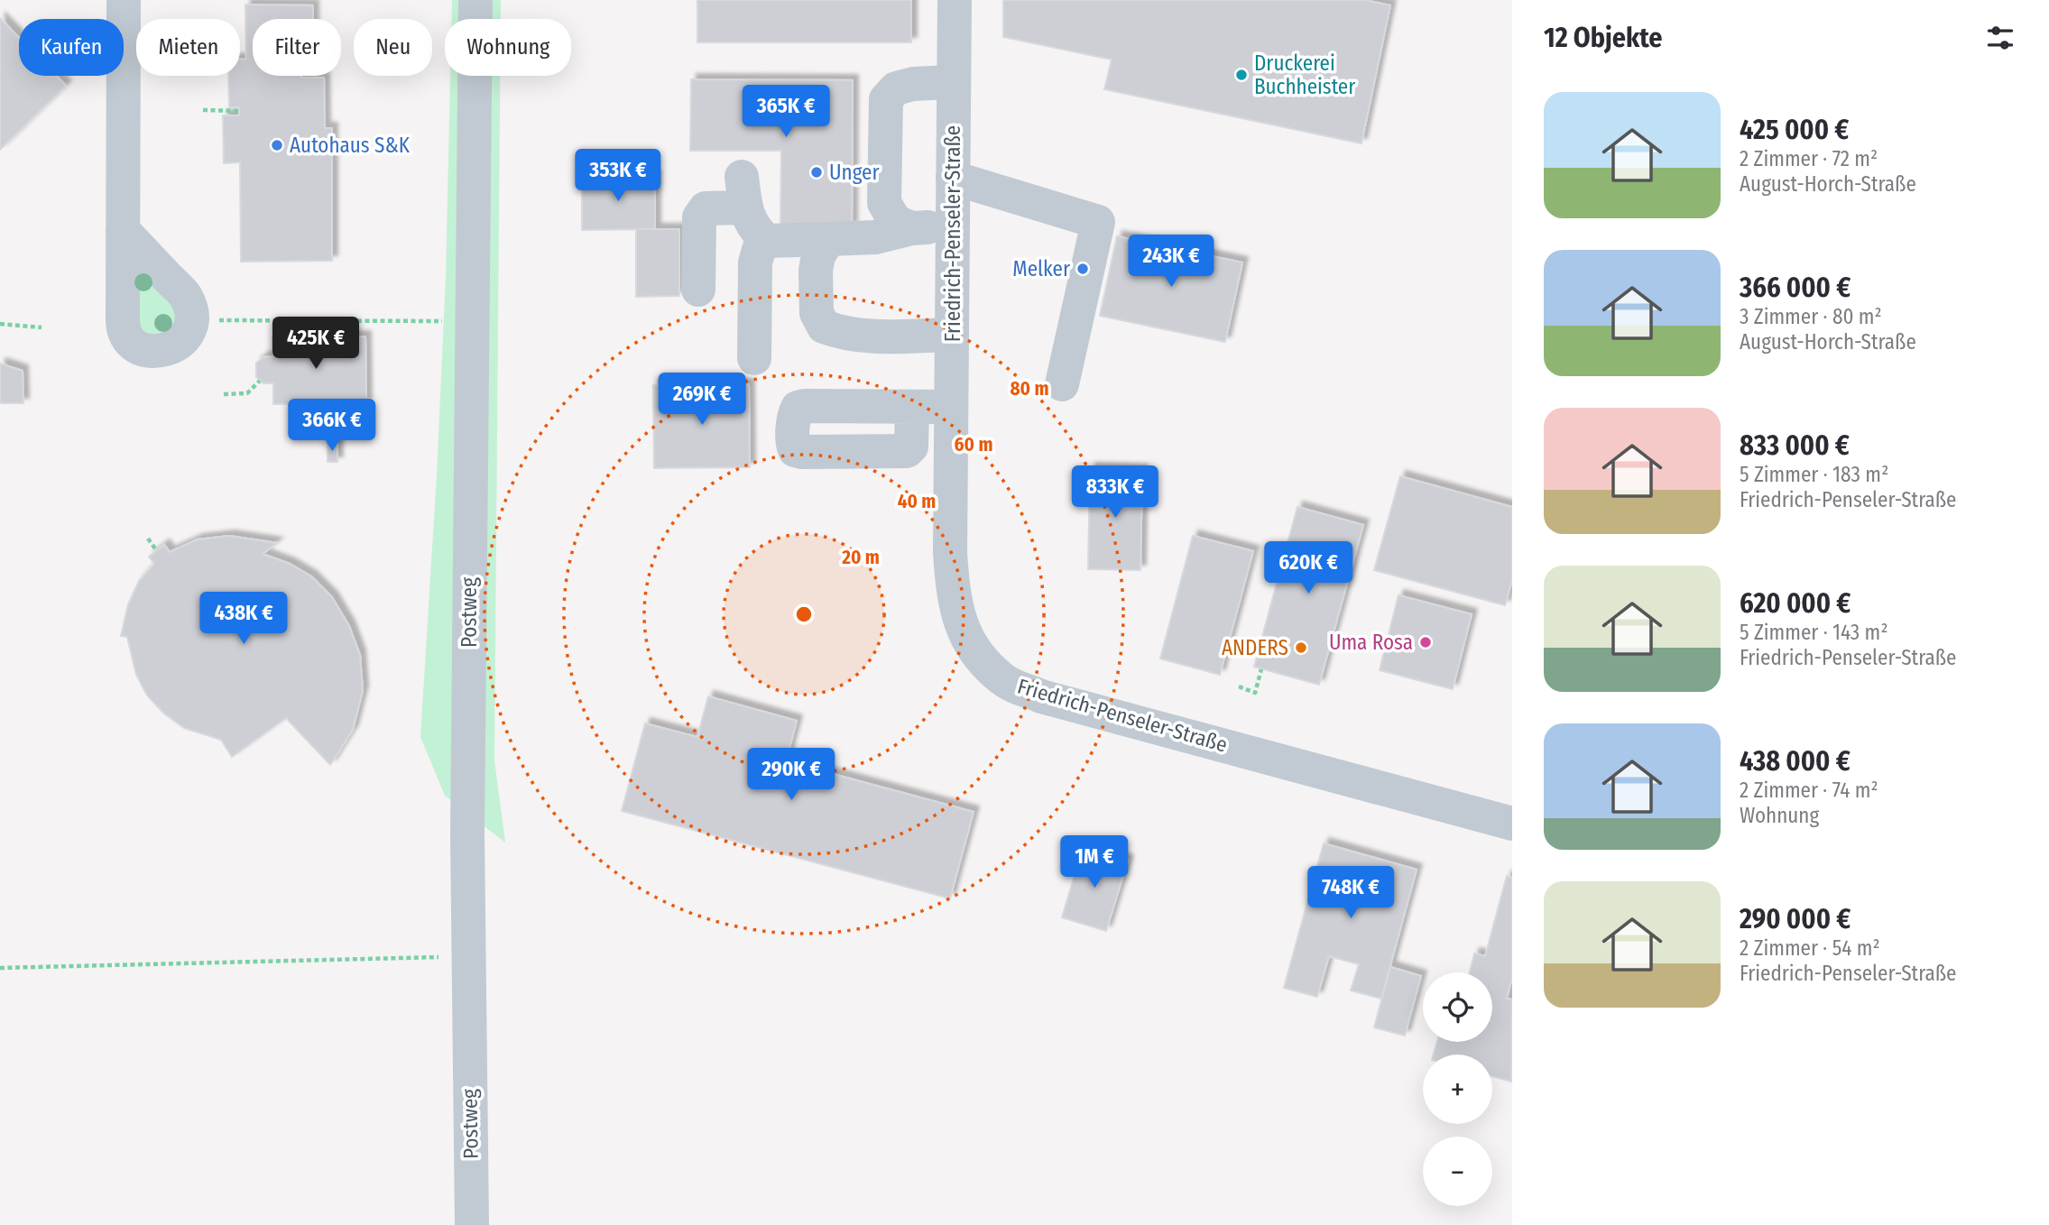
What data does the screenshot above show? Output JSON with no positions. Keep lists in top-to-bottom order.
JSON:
{
  "streets": {
    "street": ["Friedrich-Penseler-Straße", "Postweg"]
  },
  "places": [
    "Druckerei Buchheister",
    "Autohaus S&K",
    "Unger",
    "Melker",
    "Uma Rosa",
    "ANDERS"
  ],
  "page": {
    "heading": "12 Objekte",
    "chip": [
      "Kaufen",
      "Mieten",
      "Filter",
      "Neu",
      "Wohnung"
    ],
    "list": [
      {
        "name": "425 000 €",
        "note": "2 Zimmer · 72 m² · August-Horch-Straße"
      },
      {
        "name": "366 000 €",
        "note": "3 Zimmer · 80 m² · August-Horch-Straße"
      },
      {
        "name": "833 000 €",
        "note": "5 Zimmer · 183 m² · Friedrich-Penseler-Straße"
      },
      {
        "name": "620 000 €",
        "note": "5 Zimmer · 143 m² · Friedrich-Penseler-Straße"
      },
      {
        "name": "438 000 €",
        "note": "2 Zimmer · 74 m² · Wohnung"
      },
      {
        "name": "290 000 €",
        "note": "2 Zimmer · 54 m² · Friedrich-Penseler-Straße"
      }
    ],
    "price": [
      "365K €",
      "353K €",
      "243K €",
      "425K €",
      "269K €",
      "366K €",
      "833K €",
      "620K €",
      "438K €",
      "290K €",
      "1M €",
      "748K €"
    ],
    "map_buttons": ["+", "−"]
  },
  "rings": [
    "80 m",
    "60 m",
    "40 m",
    "20 m"
  ]
}
